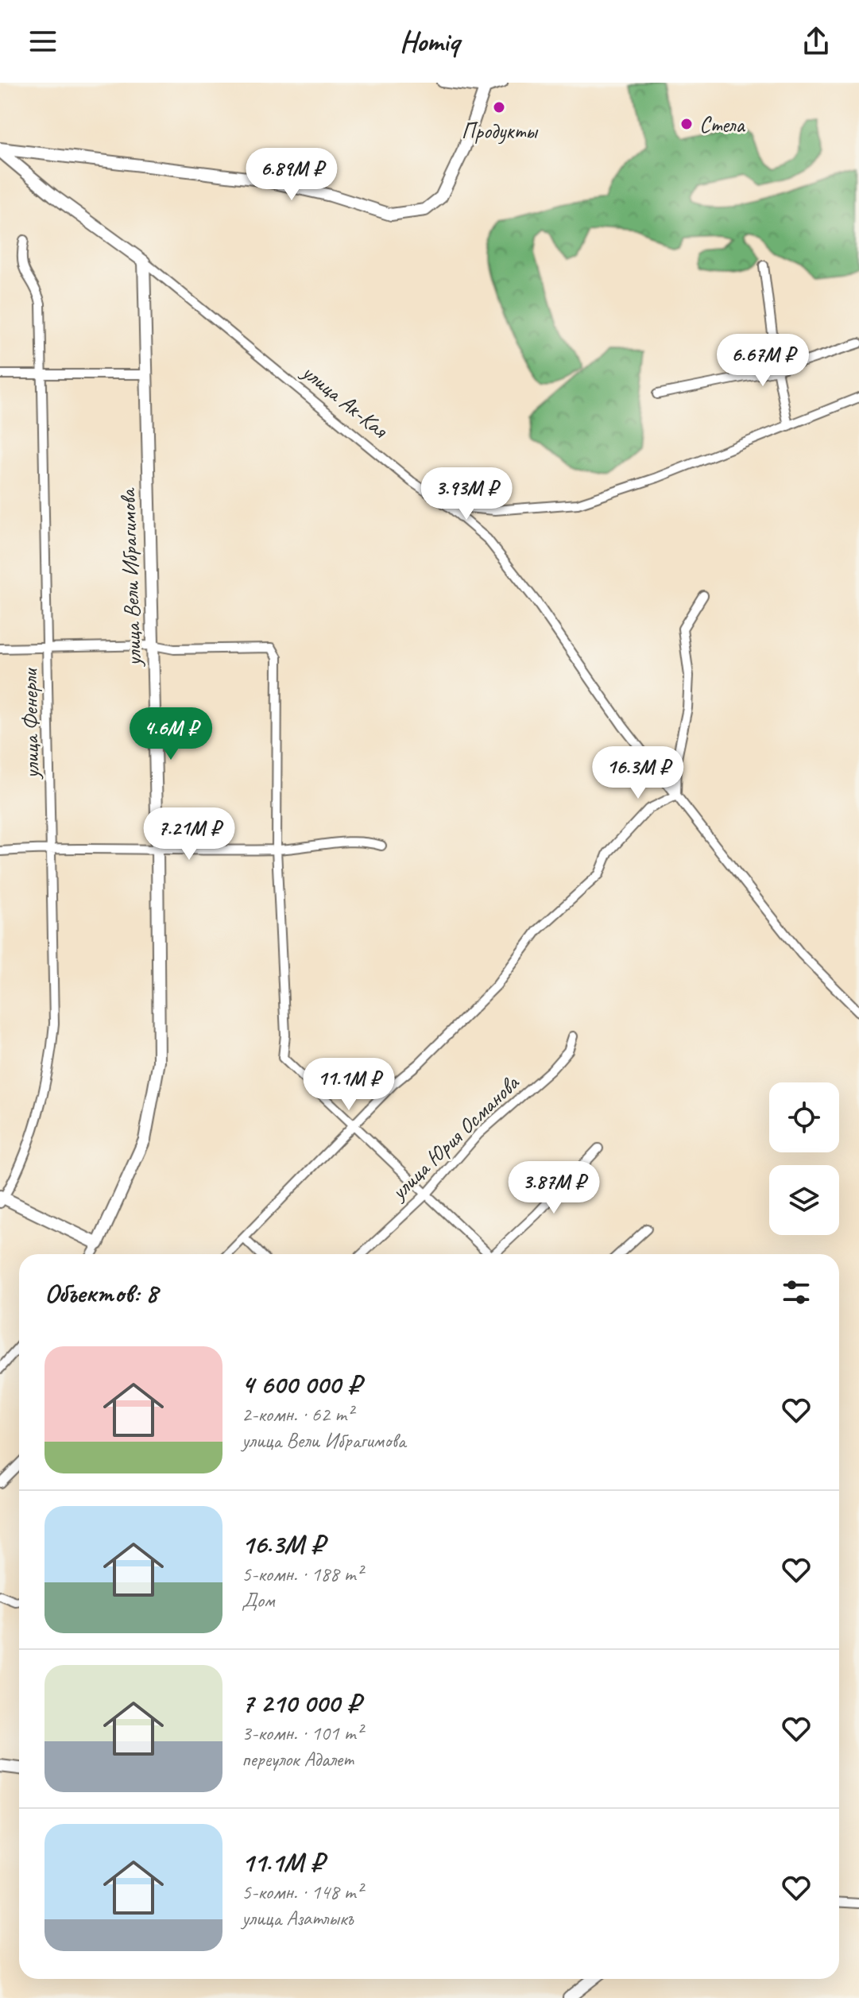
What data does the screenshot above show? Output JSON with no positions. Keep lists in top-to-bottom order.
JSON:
{
  "streets": {
    "street": [
      "улица Ак-Кая",
      "улица Вели Ибрагимова",
      "улица Фенерли",
      "улица Юрия Османова"
    ]
  },
  "crossings": [
    ["улица Ак-Кая", "улица Вели Ибрагимова"]
  ],
  "places": ["Продукты", "Стела"],
  "page": {
    "header": "Homiq",
    "price": [
      "6.89M ₽",
      "6.67M ₽",
      "3.93M ₽",
      "4.6M ₽",
      "16.3M ₽",
      "7.21M ₽",
      "11.1M ₽",
      "3.87M ₽"
    ],
    "heading": "Объектов: 8",
    "list": [
      {
        "name": "4 600 000 ₽",
        "note": "2-комн. · 62 m² · улица Вели Ибрагимова"
      },
      {
        "name": "16.3M ₽",
        "note": "5-комн. · 188 m² · Дом"
      },
      {
        "name": "7 210 000 ₽",
        "note": "3-комн. · 101 m² · переулок Адалет"
      },
      {
        "name": "11.1M ₽",
        "note": "5-комн. · 148 m² · улица Азатлыкъ"
      }
    ]
  }
}
